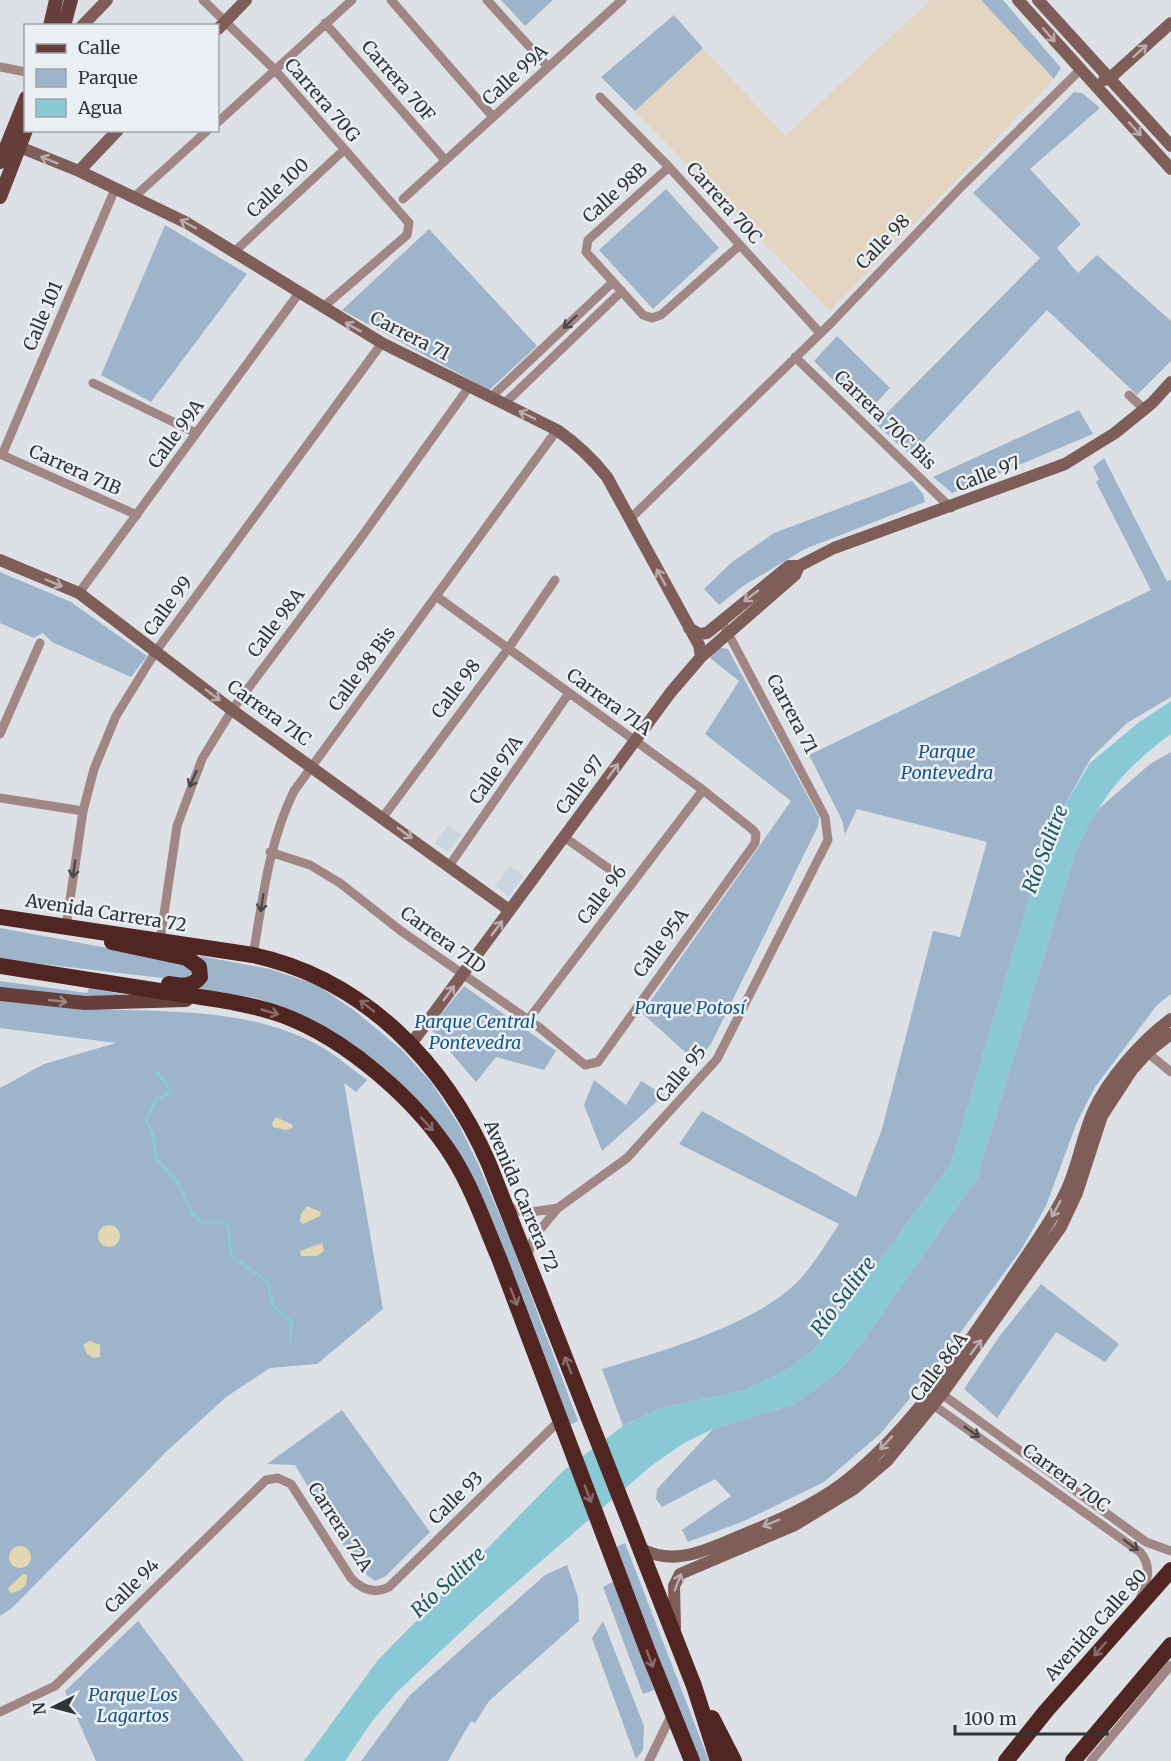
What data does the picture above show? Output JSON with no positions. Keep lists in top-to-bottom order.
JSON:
{
  "streets": {
    "highway": ["Avenida Carrera 72", "Avenida Calle 80"],
    "street": [
      "Calle 99A",
      "Carrera 70F",
      "Carrera 70G",
      "Calle 100",
      "Calle 98B",
      "Carrera 70C",
      "Calle 98",
      "Calle 101",
      "Carrera 71",
      "Carrera 70C Bis",
      "Carrera 71B",
      "Calle 97",
      "Calle 99",
      "Calle 98A",
      "Calle 98 Bis",
      "Carrera 71A",
      "Carrera 71C",
      "Calle 97A",
      "Calle 96",
      "Carrera 71D",
      "Calle 95A",
      "Calle 95",
      "Calle 86A",
      "Calle 93",
      "Carrera 72A",
      "Calle 94"
    ]
  },
  "crossings": [
    ["Calle 99A", "Carrera 70F"],
    ["Calle 99A", "Carrera 71"],
    ["Calle 99A", "Carrera 71B"],
    ["Calle 99A", "Carrera 71C"],
    ["Carrera 70G", "Calle 100"],
    ["Carrera 70G", "Carrera 71"],
    ["Calle 100", "Carrera 71"],
    ["Calle 98B", "Carrera 70C"],
    ["Carrera 70C", "Calle 98"],
    ["Carrera 70C", "Calle 86A"],
    ["Carrera 70C", "Avenida Calle 80"],
    ["Calle 98", "Carrera 71"],
    ["Calle 98", "Carrera 70C Bis"],
    ["Calle 98", "Carrera 71A"],
    ["Calle 98", "Carrera 71C"],
    ["Calle 101", "Carrera 71"],
    ["Calle 101", "Carrera 71B"],
    ["Carrera 71", "Calle 97"],
    ["Carrera 71", "Calle 99"],
    ["Carrera 71", "Calle 98A"],
    ["Carrera 71", "Calle 98 Bis"],
    ["Carrera 71", "Calle 95"],
    ["Carrera 70C Bis", "Calle 97"],
    ["Calle 97", "Carrera 71A"],
    ["Calle 97", "Carrera 71C"],
    ["Calle 97", "Avenida Carrera 72"],
    ["Calle 97", "Carrera 71D"],
    ["Calle 99", "Carrera 71C"],
    ["Calle 99", "Avenida Carrera 72"],
    ["Calle 98A", "Carrera 71C"],
    ["Calle 98A", "Avenida Carrera 72"],
    ["Calle 98 Bis", "Carrera 71A"],
    ["Calle 98 Bis", "Carrera 71C"],
    ["Calle 98 Bis", "Avenida Carrera 72"],
    ["Calle 98 Bis", "Carrera 71D"],
    ["Carrera 71A", "Calle 97A"],
    ["Carrera 71A", "Calle 96"],
    ["Carrera 71A", "Calle 95A"],
    ["Carrera 71C", "Calle 97A"],
    ["Calle 96", "Carrera 71D"],
    ["Avenida Carrera 72", "Calle 95"],
    ["Avenida Carrera 72", "Calle 86A"],
    ["Carrera 71D", "Calle 95A"],
    ["Calle 93", "Carrera 72A"],
    ["Carrera 72A", "Calle 94"]
  ],
  "one_way": ["Carrera 71", "Calle 98A", "Carrera 71C"],
  "water": ["Río Salitre"],
  "parks": [
    "Parque Pontevedra",
    "Parque Potosí",
    "Parque Central Pontevedra",
    "Parque Los Lagartos"
  ],
  "legend": ["Calle", "Parque", "Agua"],
  "scale_bar": "100 m",
  "north": "left"
}
